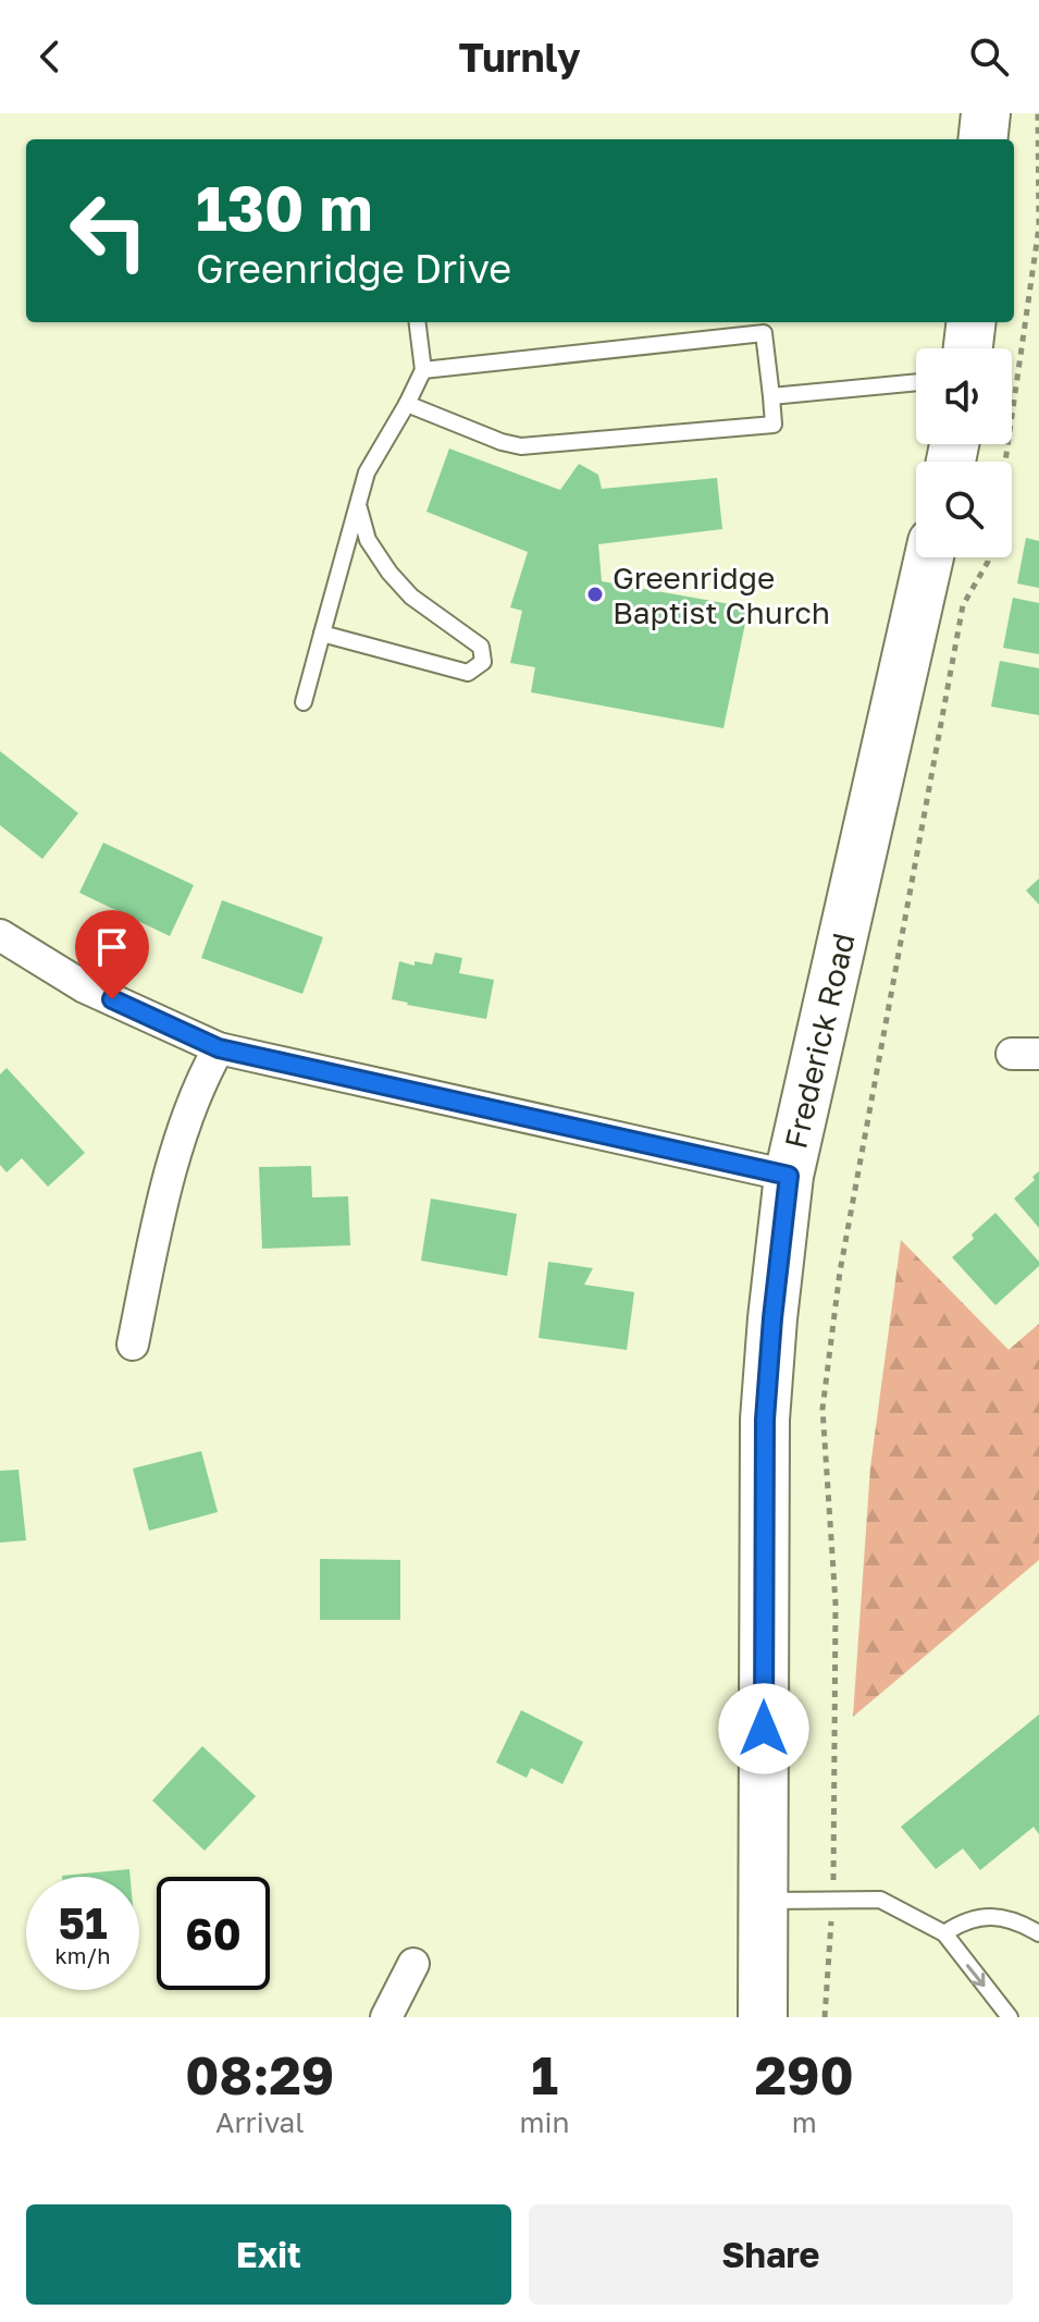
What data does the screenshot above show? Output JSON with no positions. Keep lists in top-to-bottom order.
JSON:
{
  "streets": {
    "main road": ["Frederick Road"]
  },
  "places": ["Greenridge Baptist Church"],
  "page": {
    "header": "Turnly",
    "turn": ["130 m", "Greenridge Drive"],
    "speed": "51 km/h",
    "limit": "60",
    "eta": [
      "08:29",
      "Arrival",
      "1",
      "min",
      "290",
      "m"
    ],
    "buttons": ["Exit", "Share"]
  }
}
